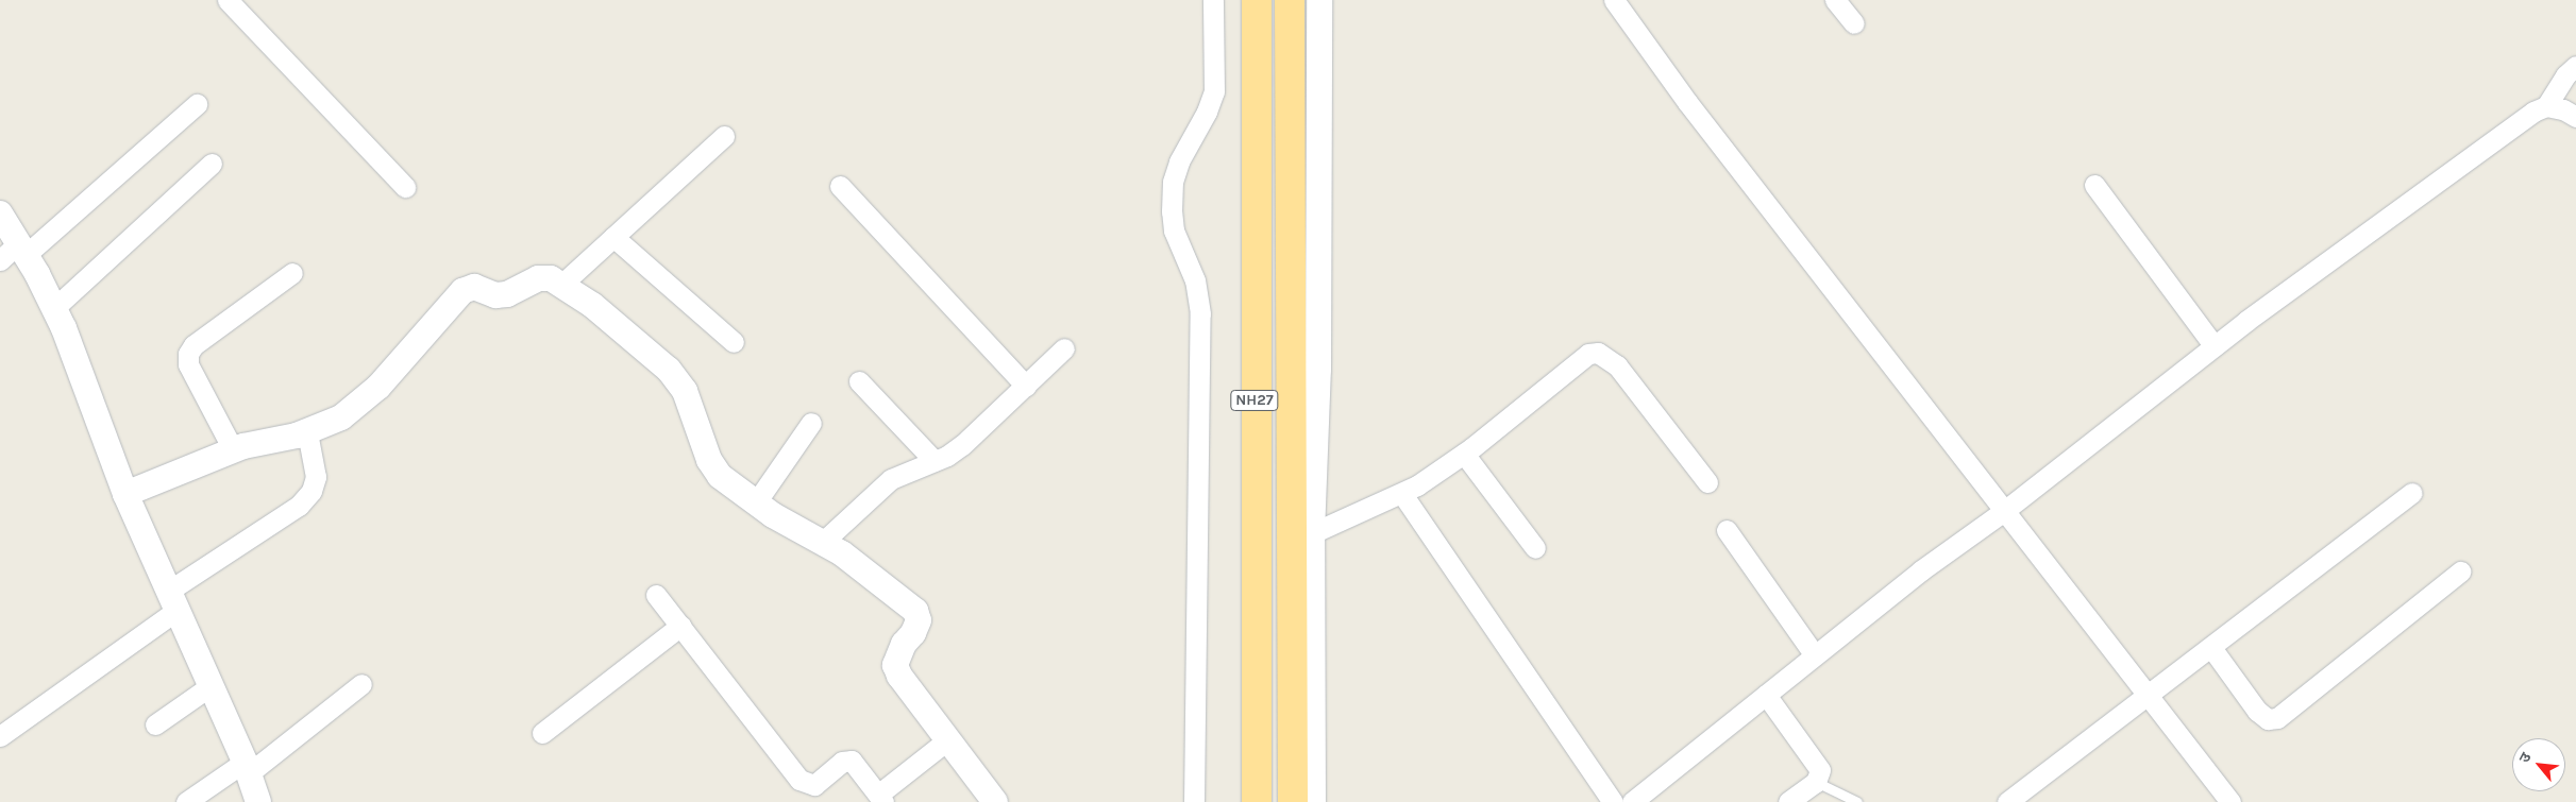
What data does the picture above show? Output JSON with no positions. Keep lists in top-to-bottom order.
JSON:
{
  "streets": {
    "highway": ["NH27"]
  },
  "north": "top left"
}
